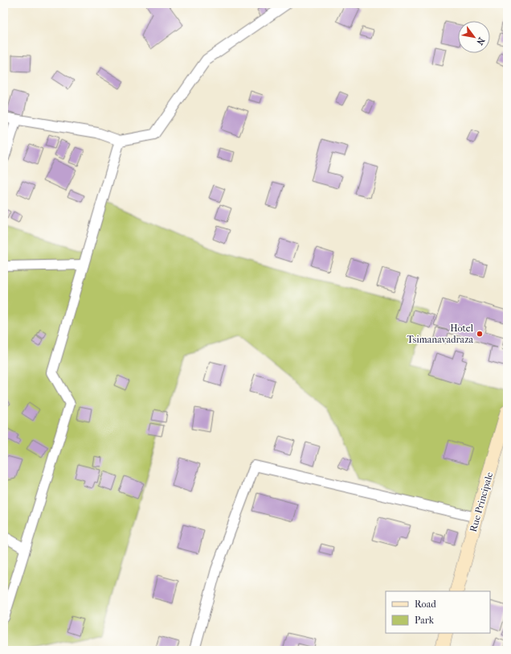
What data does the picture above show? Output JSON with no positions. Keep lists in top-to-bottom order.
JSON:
{
  "streets": {
    "main road": ["Rue Principale"]
  },
  "places": ["Hotel Tsimanavadraza"],
  "legend": ["Road", "Park"],
  "north": "bottom right"
}
